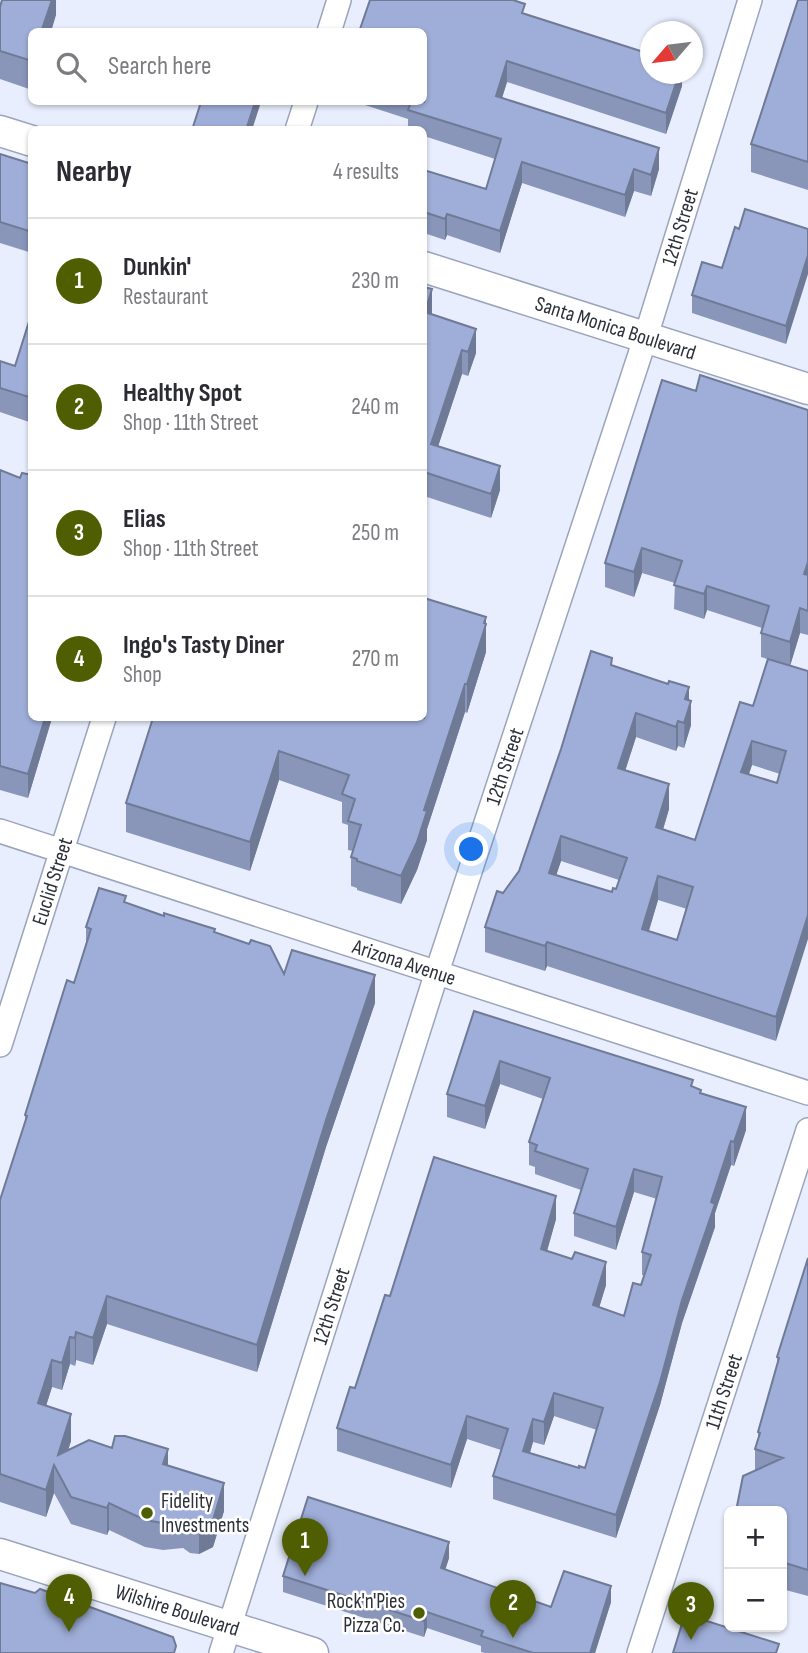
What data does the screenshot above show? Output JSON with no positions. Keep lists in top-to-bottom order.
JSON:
{
  "streets": {
    "main road": ["Santa Monica Boulevard", "Wilshire Boulevard"],
    "street": [
      "12th Street",
      "Euclid Street",
      "Arizona Avenue",
      "11th Street"
    ]
  },
  "crossings": [
    ["12th Street", "Santa Monica Boulevard"],
    ["12th Street", "Arizona Avenue"],
    ["12th Street", "Wilshire Boulevard"],
    ["Euclid Street", "Arizona Avenue"]
  ],
  "places": ["Fidelity Investments", "Rock'n'Pies Pizza Co."],
  "north": "bottom left",
  "page": {
    "search": "Search here",
    "heading": ["Nearby", "4 results"],
    "list": [
      {
        "mark": "1",
        "name": "Dunkin'",
        "note": "Restaurant",
        "value": "230 m"
      },
      {
        "mark": "2",
        "name": "Healthy Spot",
        "note": "Shop · 11th Street",
        "value": "240 m"
      },
      {
        "mark": "3",
        "name": "Elias",
        "note": "Shop · 11th Street",
        "value": "250 m"
      },
      {
        "mark": "4",
        "name": "Ingo's Tasty Diner",
        "note": "Shop",
        "value": "270 m"
      }
    ],
    "map_buttons": ["+", "−"],
    "pins": [
      "1",
      "4",
      "2",
      "3"
    ]
  }
}
